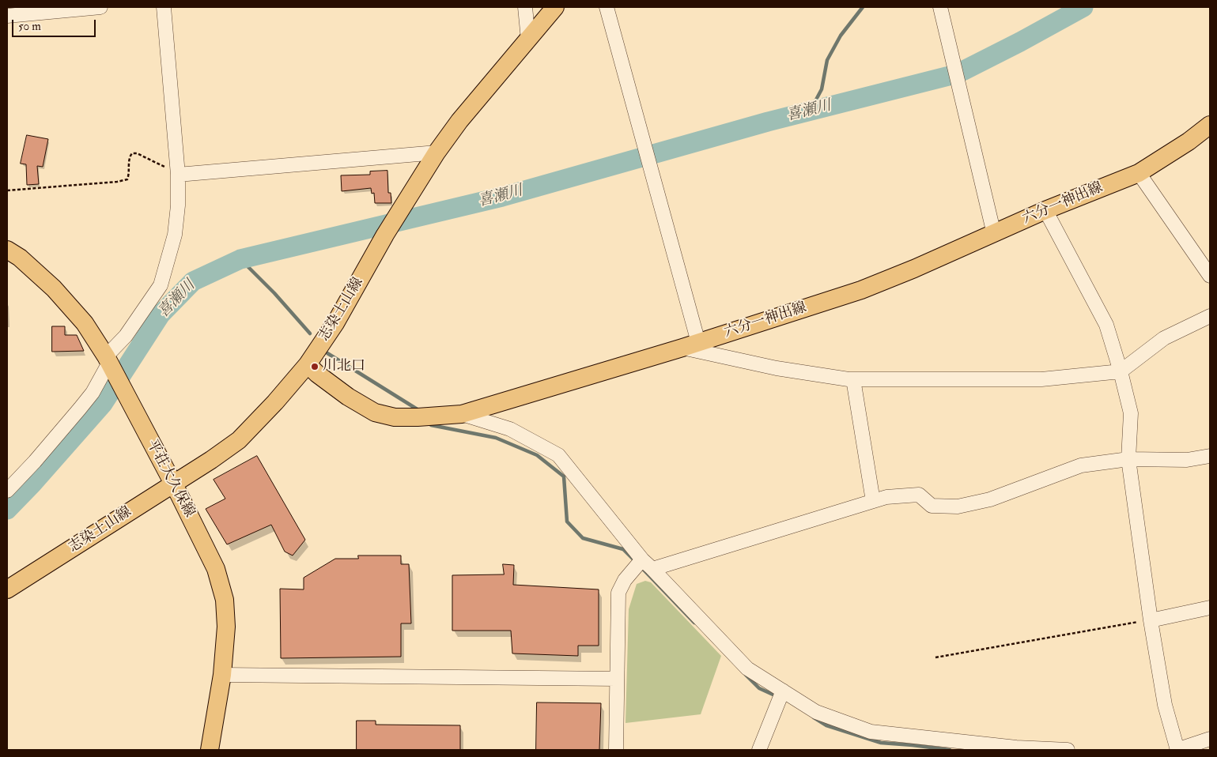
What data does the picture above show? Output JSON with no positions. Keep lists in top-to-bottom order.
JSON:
{
  "streets": {
    "main road": ["六分一神出線", "志染土山線", "平荘大久保線"]
  },
  "crossings": [
    ["六分一神出線", "志染土山線"],
    ["志染土山線", "平荘大久保線"]
  ],
  "water": ["喜瀬川"],
  "places": ["川北口"],
  "scale_bar": "50 m"
}
